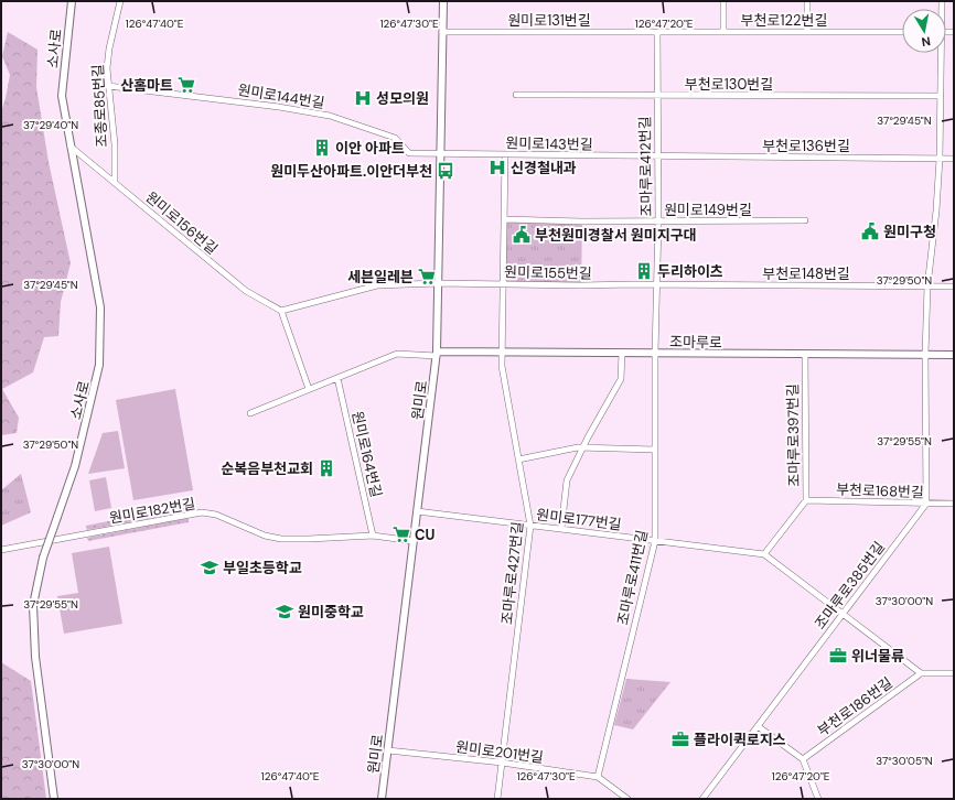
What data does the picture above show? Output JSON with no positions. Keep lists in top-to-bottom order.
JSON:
{
  "streets": {
    "street": [
      "원미로131번길",
      "부천로122번길",
      "소사로",
      "부천로130번길",
      "원미로144번길",
      "조종로85번길",
      "원미로143번길",
      "부천로136번길",
      "조마루로412번길",
      "원미로149번길",
      "원미로156번길",
      "원미로155번길",
      "부천로148번길",
      "조마루로",
      "원미로",
      "조마루로397번길",
      "원미로164번길",
      "부천로168번길",
      "원미로182번길",
      "원미로177번길",
      "조마루로427번길",
      "조마루로411번길",
      "조마루로385번길",
      "부천로186번길",
      "원미로201번길"
    ]
  },
  "crossings": [
    ["원미로131번길", "부천로122번길"],
    ["원미로131번길", "조마루로412번길"],
    ["원미로131번길", "원미로"],
    ["부천로122번길", "조마루로412번길"],
    ["소사로", "원미로156번길"],
    ["부천로130번길", "조마루로412번길"],
    ["원미로144번길", "조종로85번길"],
    ["원미로144번길", "원미로143번길"],
    ["원미로144번길", "원미로"],
    ["조종로85번길", "원미로156번길"],
    ["원미로143번길", "부천로136번길"],
    ["원미로143번길", "조마루로412번길"],
    ["원미로143번길", "원미로"],
    ["원미로143번길", "조마루로427번길"],
    ["부천로136번길", "조마루로412번길"],
    ["조마루로412번길", "원미로149번길"],
    ["조마루로412번길", "원미로155번길"],
    ["조마루로412번길", "부천로148번길"],
    ["조마루로412번길", "조마루로"],
    ["조마루로412번길", "조마루로411번길"],
    ["원미로149번길", "조마루로427번길"],
    ["원미로155번길", "부천로148번길"],
    ["원미로155번길", "원미로"],
    ["원미로155번길", "조마루로427번길"],
    ["조마루로", "원미로"],
    ["조마루로", "조마루로397번길"],
    ["조마루로", "조마루로427번길"],
    ["조마루로", "조마루로411번길"],
    ["원미로", "원미로182번길"],
    ["원미로", "원미로177번길"],
    ["원미로", "원미로201번길"],
    ["조마루로397번길", "부천로168번길"],
    ["조마루로397번길", "원미로177번길"],
    ["원미로164번길", "원미로182번길"],
    ["부천로168번길", "조마루로385번길"],
    ["원미로177번길", "조마루로427번길"],
    ["원미로177번길", "조마루로411번길"],
    ["조마루로427번길", "원미로201번길"],
    ["조마루로411번길", "원미로201번길"]
  ],
  "places": {
    "supermarket": ["산홈마트", "세븐일레븐", "CU"],
    "hospital": ["성모의원", "신경철내과"],
    "building": ["이안 아파트", "두리하이츠", "순복음부천교회"],
    "bus stop": ["원미두산아파트.이안더부천"],
    "public building": ["원미구청", "부천원미경찰서 원미지구대"],
    "school or university": ["부일초등학교", "원미중학교"],
    "office": ["위너물류", "플라이퀵로지스"]
  },
  "north": "bottom",
  "coordinates": [
    "126°47'40\"E",
    "126°47'30\"E",
    "126°47'20\"E",
    "37°29'45\"N",
    "37°29'40\"N",
    "37°29'50\"N",
    "37°29'55\"N",
    "37°30'00\"N",
    "37°30'05\"N"
  ]
}
